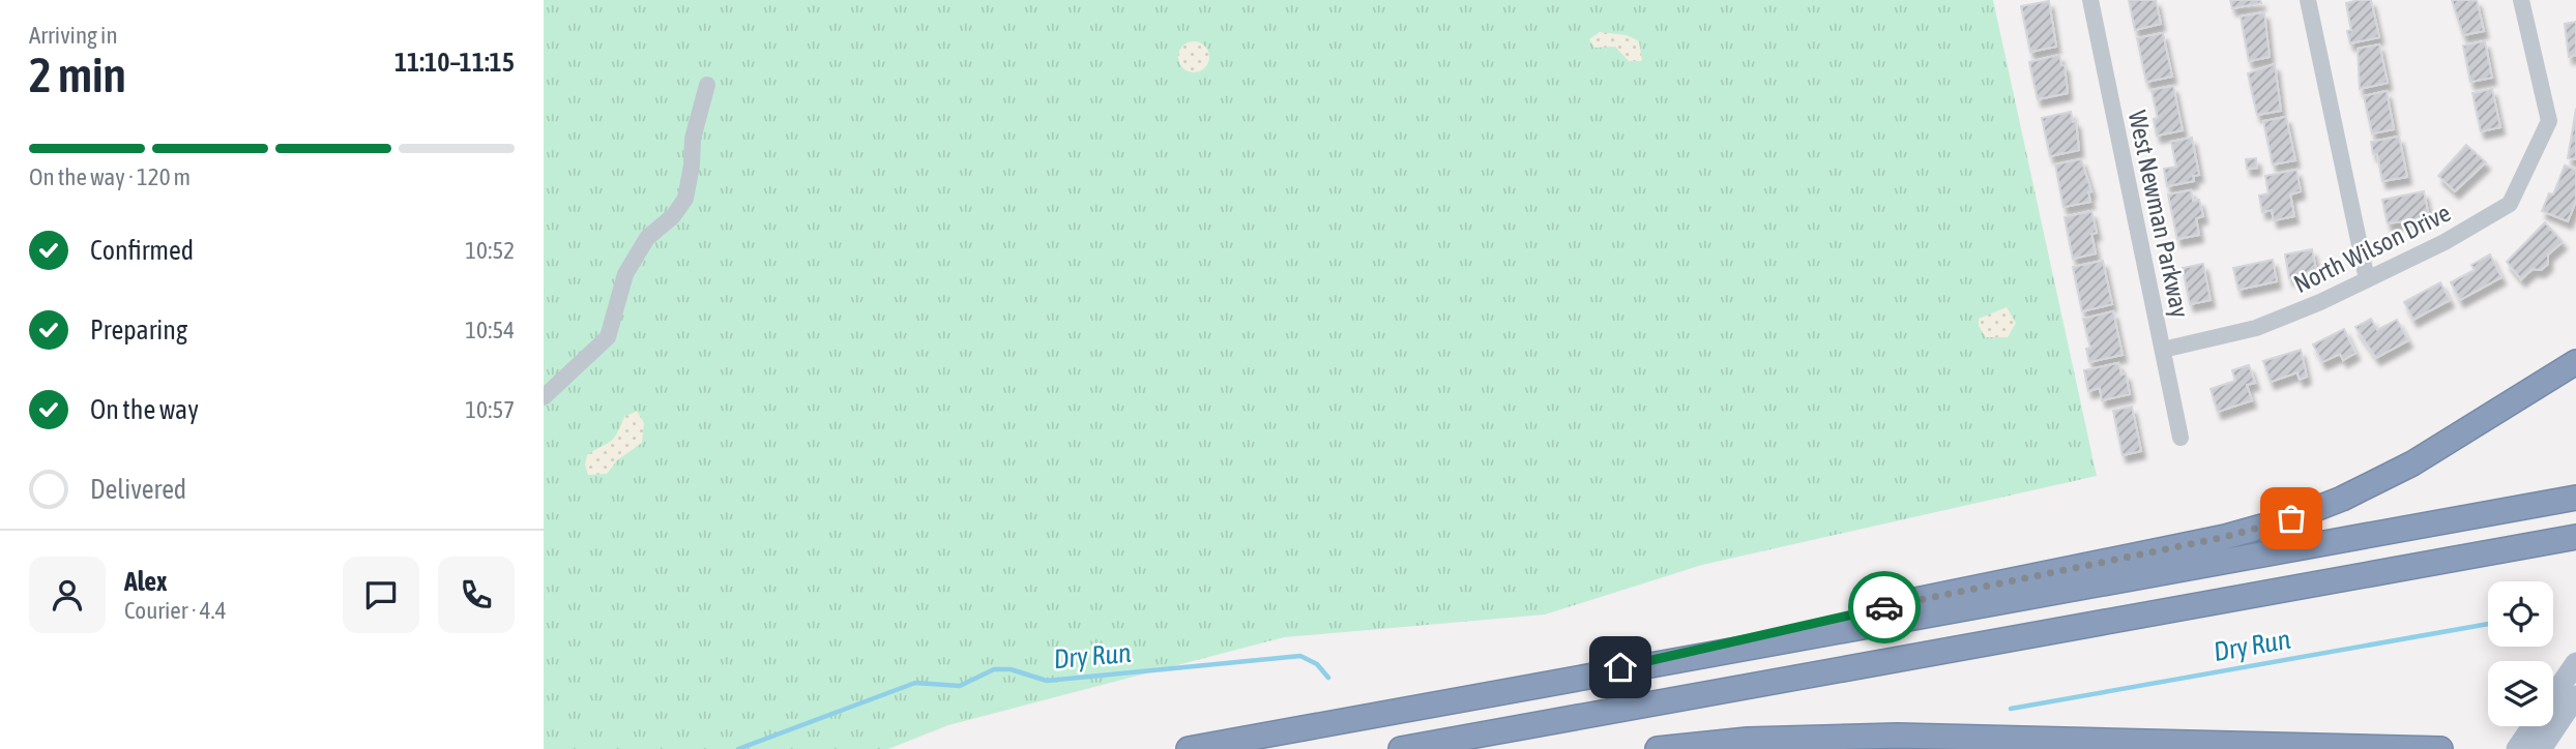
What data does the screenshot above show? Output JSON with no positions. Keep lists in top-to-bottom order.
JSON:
{
  "streets": {
    "street": ["West Newman Parkway", "North Wilson Drive"]
  },
  "crossings": [
    ["West Newman Parkway", "North Wilson Drive"]
  ],
  "water": ["Dry Run"],
  "page": {
    "heading": ["2 min", "Arriving in", "11:10–11:15"],
    "panel": ["Alex", "Courier · 4.4"],
    "bar": "On the way · 120 m",
    "list": [
      ["Confirmed", "10:52"],
      ["Preparing", "10:54"],
      ["On the way", "10:57"],
      "Delivered"
    ]
  }
}
